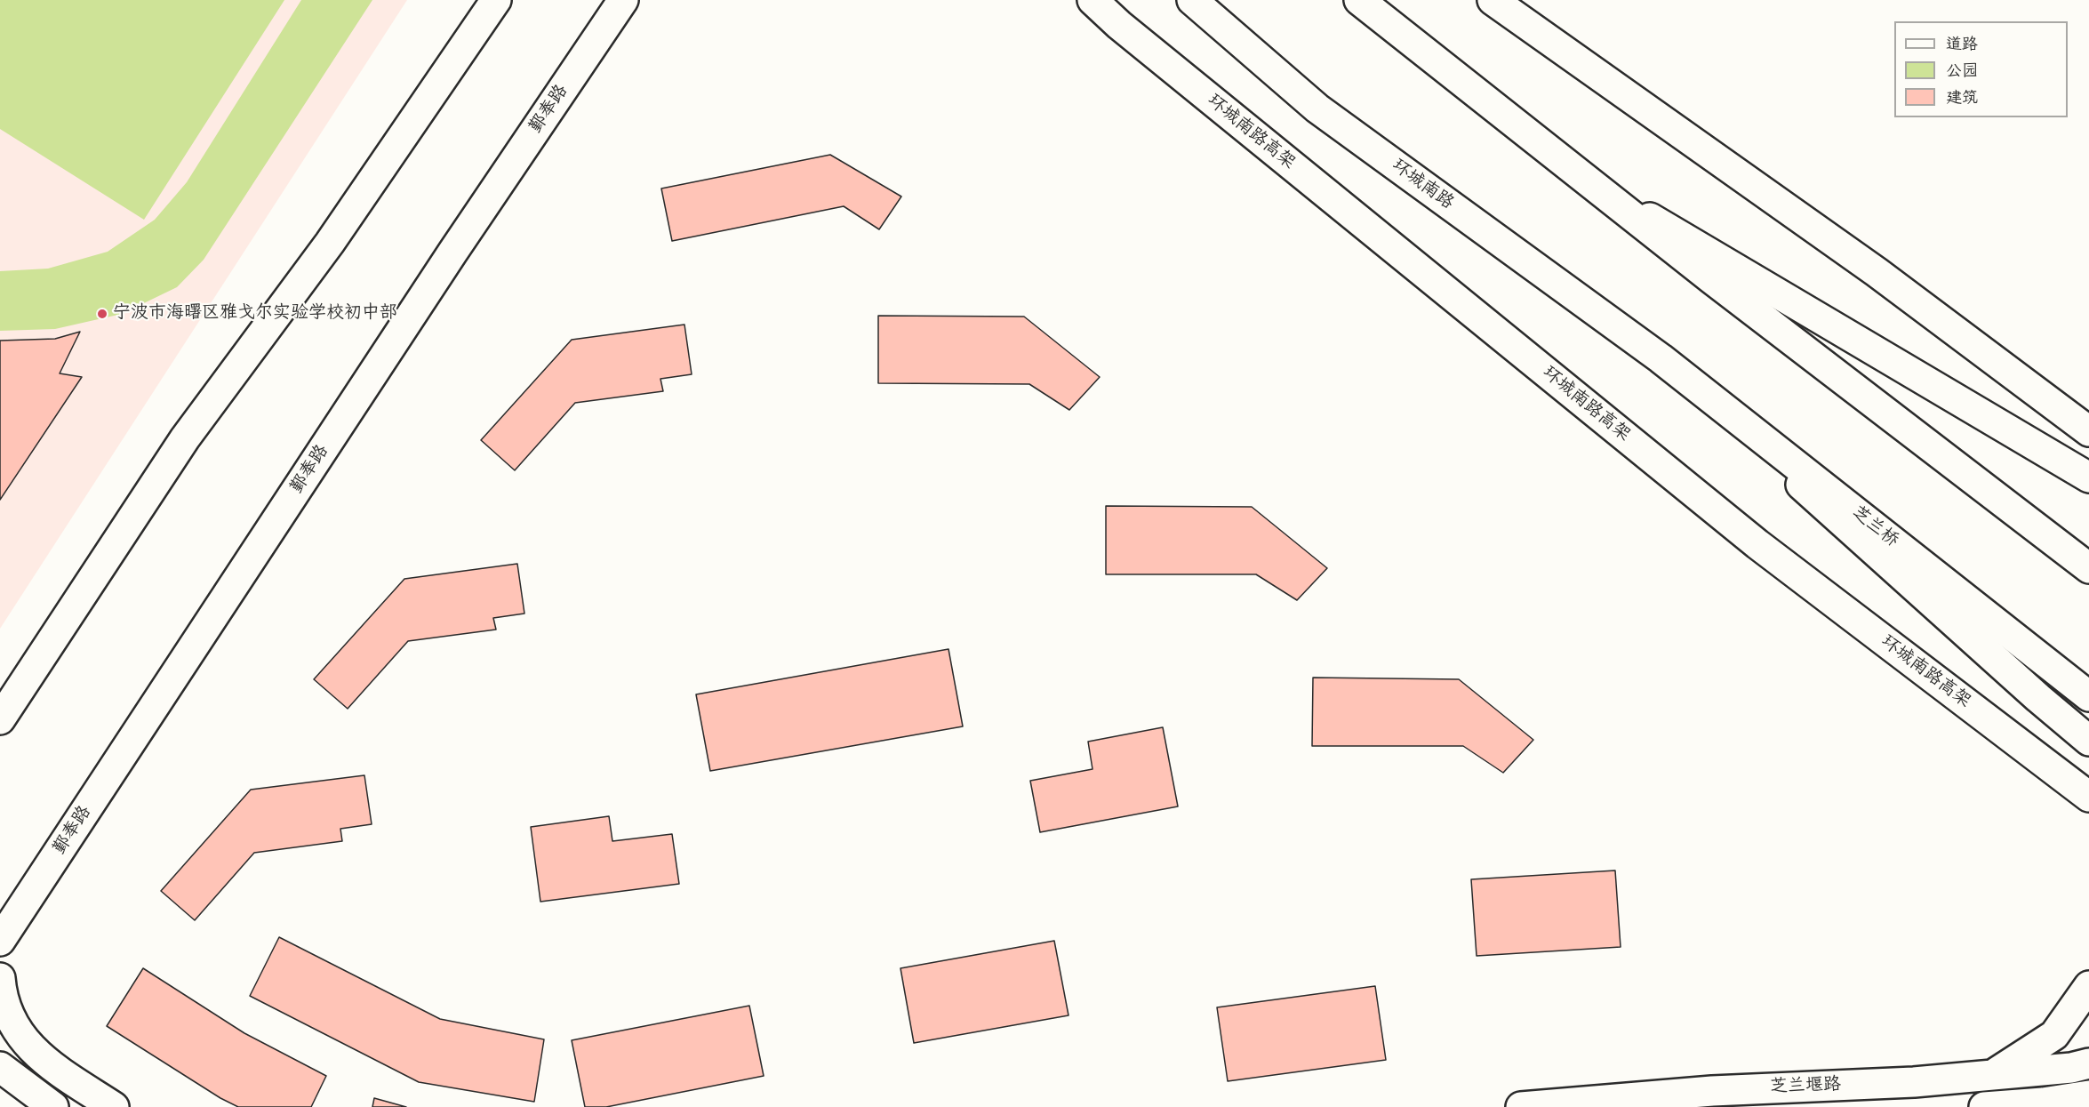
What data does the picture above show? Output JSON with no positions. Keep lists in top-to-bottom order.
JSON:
{
  "streets": {
    "main road": [
      "鄞奉路",
      "环城南路高架",
      "环城南路",
      "芝兰桥",
      "芝兰堰路"
    ]
  },
  "crossings": [
    ["环城南路", "芝兰桥"]
  ],
  "places": ["宁波市海曙区雅戈尔实验学校初中部"],
  "legend": ["道路", "公园", "建筑"]
}
